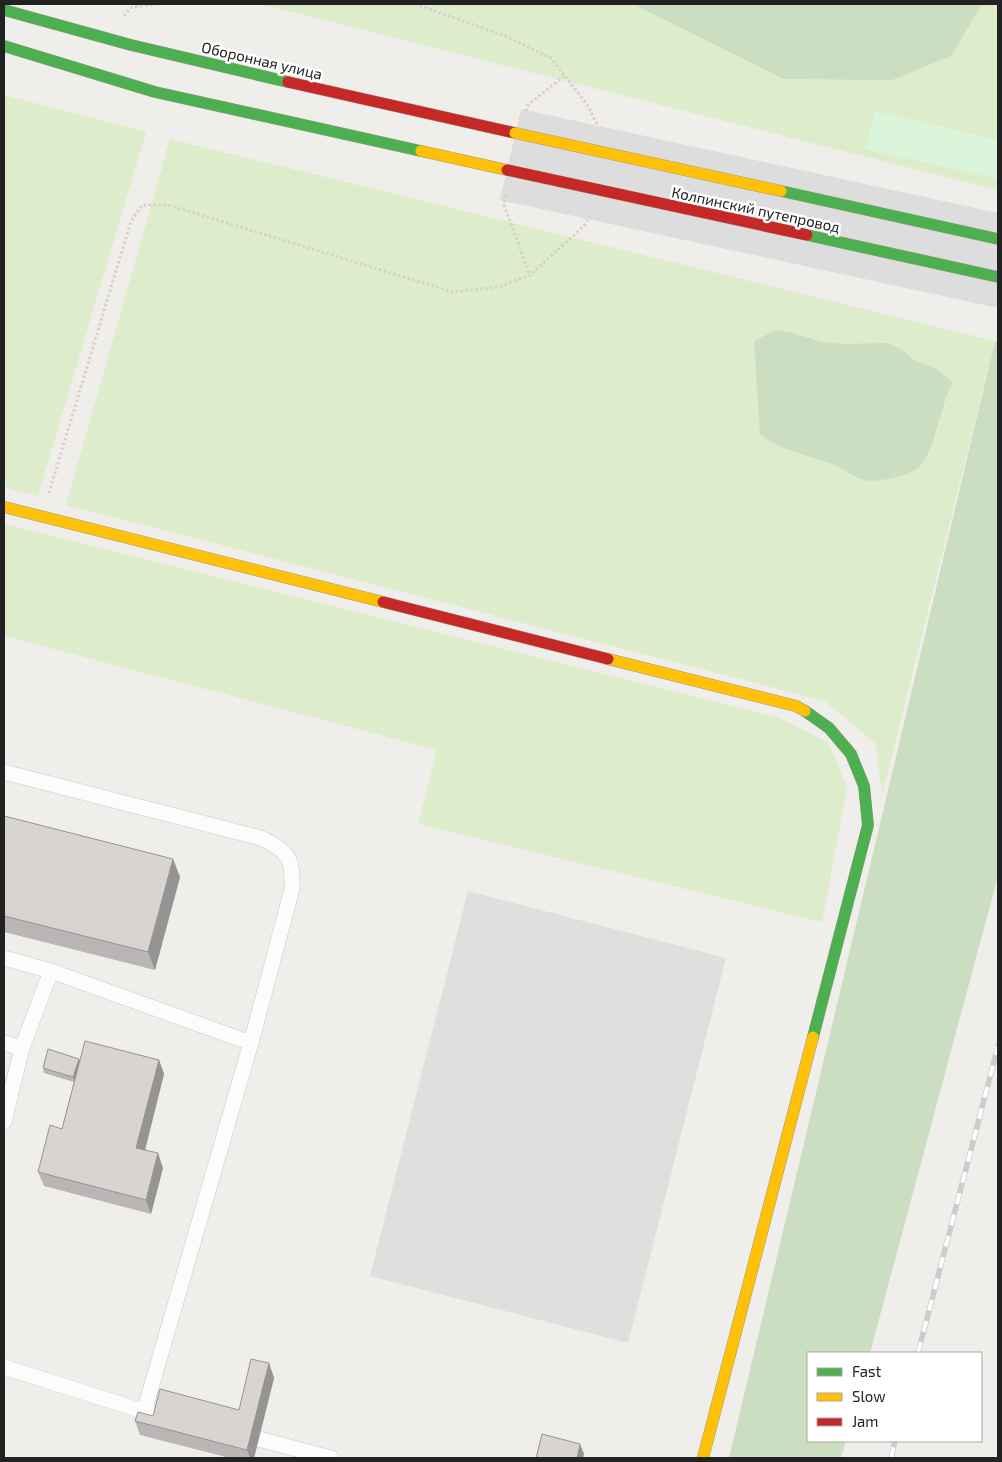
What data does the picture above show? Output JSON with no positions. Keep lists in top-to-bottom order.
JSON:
{
  "streets": {
    "main road": ["Оборонная улица", "Колпинский путепровод"]
  },
  "crossings": [
    ["Оборонная улица", "Колпинский путепровод"]
  ],
  "legend": ["Fast", "Slow", "Jam"]
}
